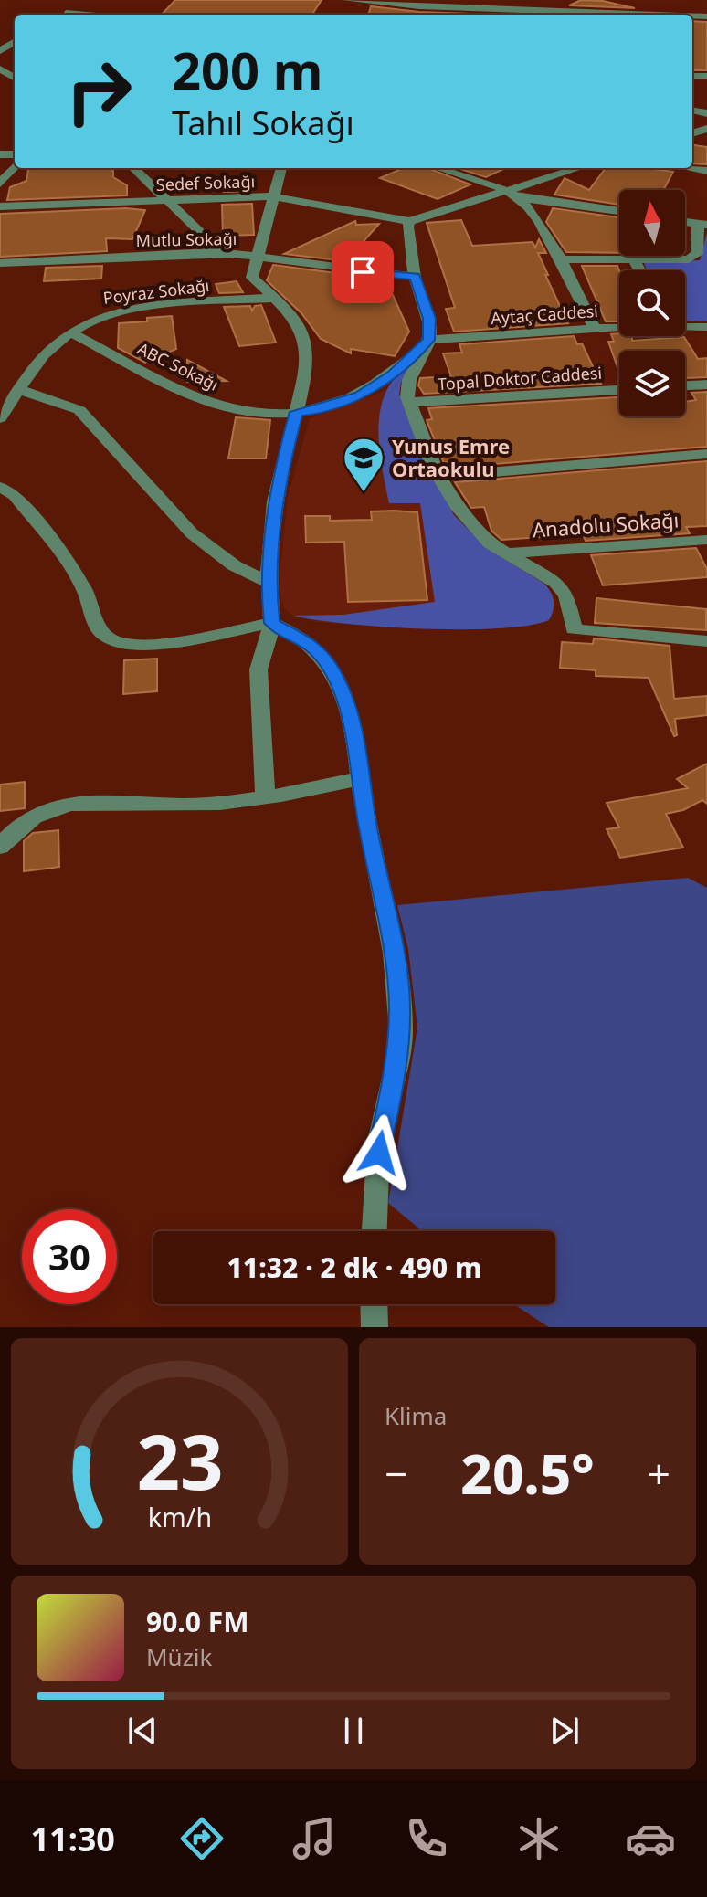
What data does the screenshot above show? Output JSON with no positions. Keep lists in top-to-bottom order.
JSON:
{
  "streets": {
    "street": [
      "Sedef Sokağı",
      "Mutlu Sokağı",
      "Poyraz Sokağı",
      "Aytaç Caddesi",
      "ABC Sokağı",
      "Topal Doktor Caddesi",
      "Anadolu Sokağı"
    ]
  },
  "crossings": [
    ["Poyraz Sokağı", "ABC Sokağı"],
    ["Aytaç Caddesi", "ABC Sokağı"]
  ],
  "places": {
    "school or university": ["Yunus Emre Ortaokulu"]
  },
  "north": "top",
  "page": {
    "turn": ["200 m", "Tahıl Sokağı"],
    "limit": "30",
    "trip": "11:32 · 2 dk · 490 m",
    "tile": "Klima",
    "heat": ["−", "20.5°", "+"],
    "song": ["90.0 FM", "Müzik"],
    "tabs": "11:30",
    "gauge": ["23", "km/h"]
  }
}
